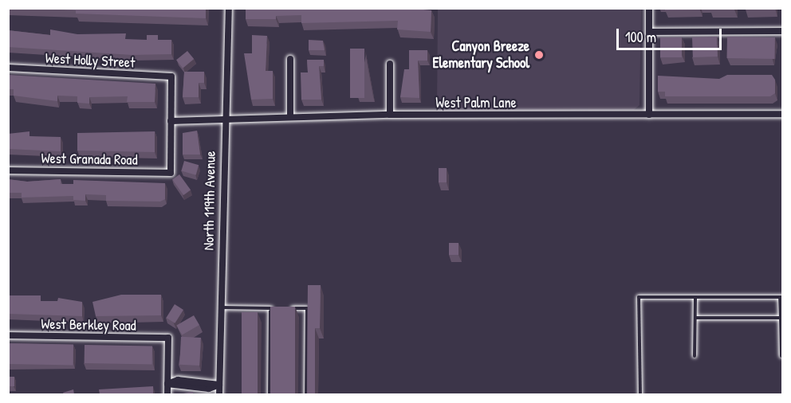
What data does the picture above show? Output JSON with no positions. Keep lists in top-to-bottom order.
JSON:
{
  "streets": {
    "street": [
      "West Holly Street",
      "West Palm Lane",
      "West Granada Road",
      "North 119th Avenue",
      "West Berkley Road"
    ]
  },
  "crossings": [
    ["West Holly Street", "West Palm Lane"],
    ["West Holly Street", "West Granada Road"],
    ["West Palm Lane", "West Granada Road"],
    ["West Palm Lane", "North 119th Avenue"]
  ],
  "places": ["Canyon Breeze Elementary School"],
  "scale_bar": "100 m"
}
